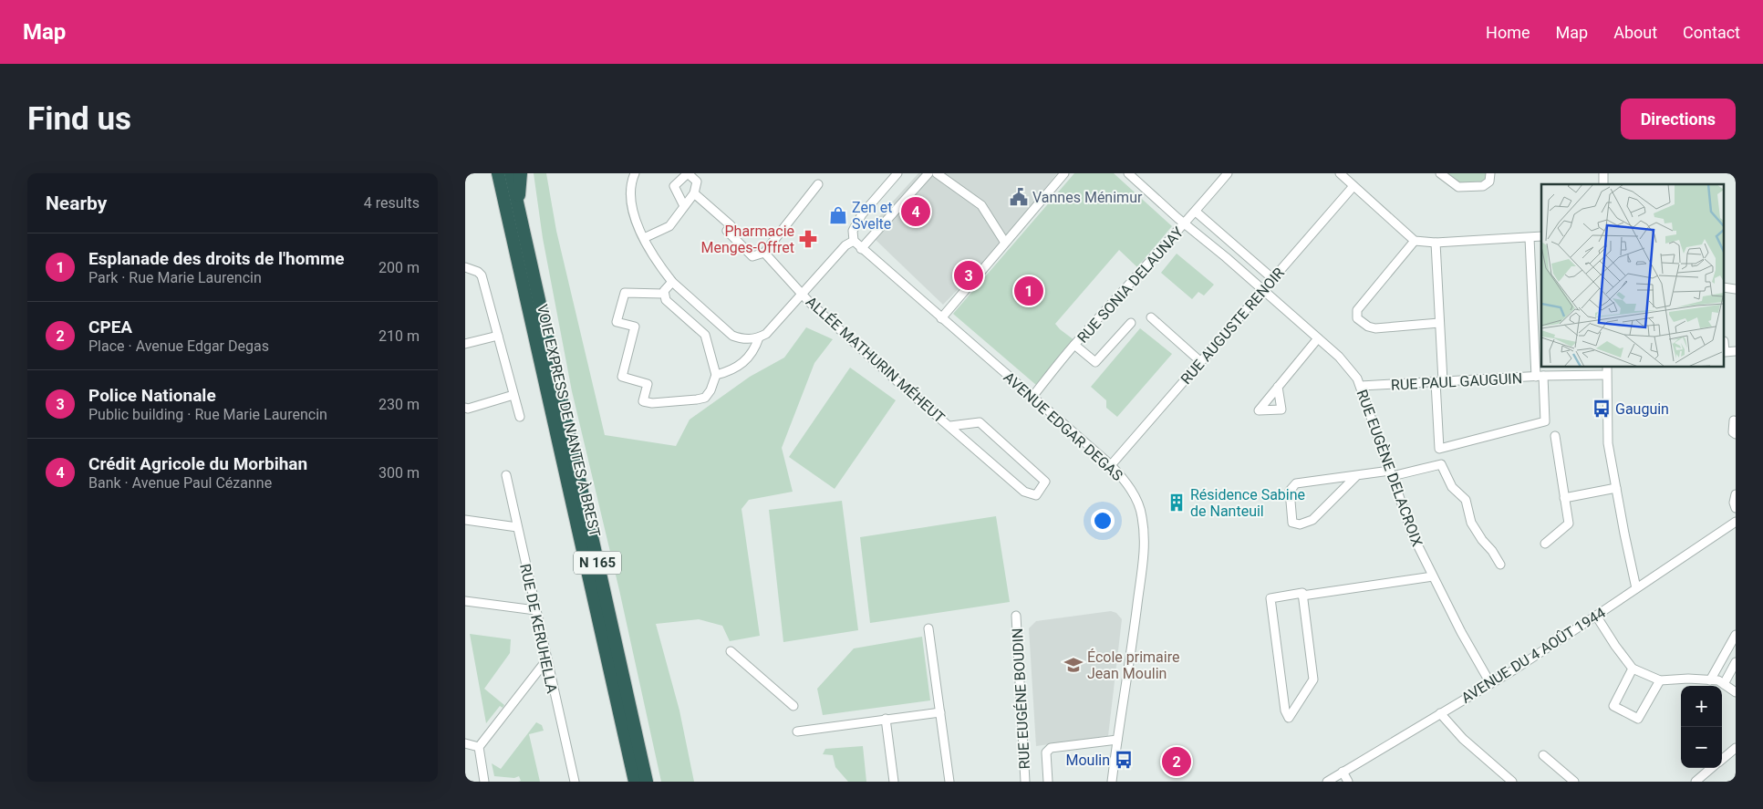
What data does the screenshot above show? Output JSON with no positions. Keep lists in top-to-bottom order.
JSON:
{
  "streets": {
    "highway": ["VOIE EXPRESS DE NANTES À BREST", "N 165"],
    "street": [
      "RUE SONIA DELAUNAY",
      "RUE AUGUSTE RENOIR",
      "ALLÉE MATHURIN MÉHEUT",
      "RUE PAUL GAUGUIN",
      "AVENUE EDGAR DEGAS",
      "RUE EUGÈNE DELACROIX",
      "RUE DE KERUHELLA",
      "AVENUE DU 4 AOÛT 1944",
      "RUE EUGÉNE BOUDIN"
    ]
  },
  "crossings": [
    ["RUE SONIA DELAUNAY", "AVENUE EDGAR DEGAS"],
    ["RUE SONIA DELAUNAY", "RUE EUGÈNE DELACROIX"],
    ["RUE AUGUSTE RENOIR", "AVENUE EDGAR DEGAS"],
    ["RUE AUGUSTE RENOIR", "RUE EUGÈNE DELACROIX"],
    ["RUE PAUL GAUGUIN", "RUE EUGÈNE DELACROIX"],
    ["RUE EUGÈNE DELACROIX", "AVENUE DU 4 AOÛT 1944"]
  ],
  "places": {
    "public building": ["Vannes Ménimur"],
    "shop": ["Zen et Svelte"],
    "pharmacy": ["Pharmacie Menges-Offret"],
    "bus stop": ["Gauguin", "Moulin"],
    "building": ["Résidence Sabine de Nanteuil"],
    "school or university": ["École primaire Jean Moulin"]
  },
  "page": {
    "header": "Map",
    "nav": [
      "Home",
      "Map",
      "About",
      "Contact"
    ],
    "buttons": "Directions",
    "title": "Find us",
    "heading": ["Nearby", "4 results"],
    "pins": [
      "4",
      "3",
      "1",
      "2"
    ],
    "list": [
      {
        "mark": "1",
        "name": "Esplanade des droits de l'homme",
        "note": "Park · Rue Marie Laurencin",
        "value": "200 m"
      },
      {
        "mark": "2",
        "name": "CPEA",
        "note": "Place · Avenue Edgar Degas",
        "value": "210 m"
      },
      {
        "mark": "3",
        "name": "Police Nationale",
        "note": "Public building · Rue Marie Laurencin",
        "value": "230 m"
      },
      {
        "mark": "4",
        "name": "Crédit Agricole du Morbihan",
        "note": "Bank · Avenue Paul Cézanne",
        "value": "300 m"
      }
    ],
    "map_buttons": ["+", "−"]
  }
}
